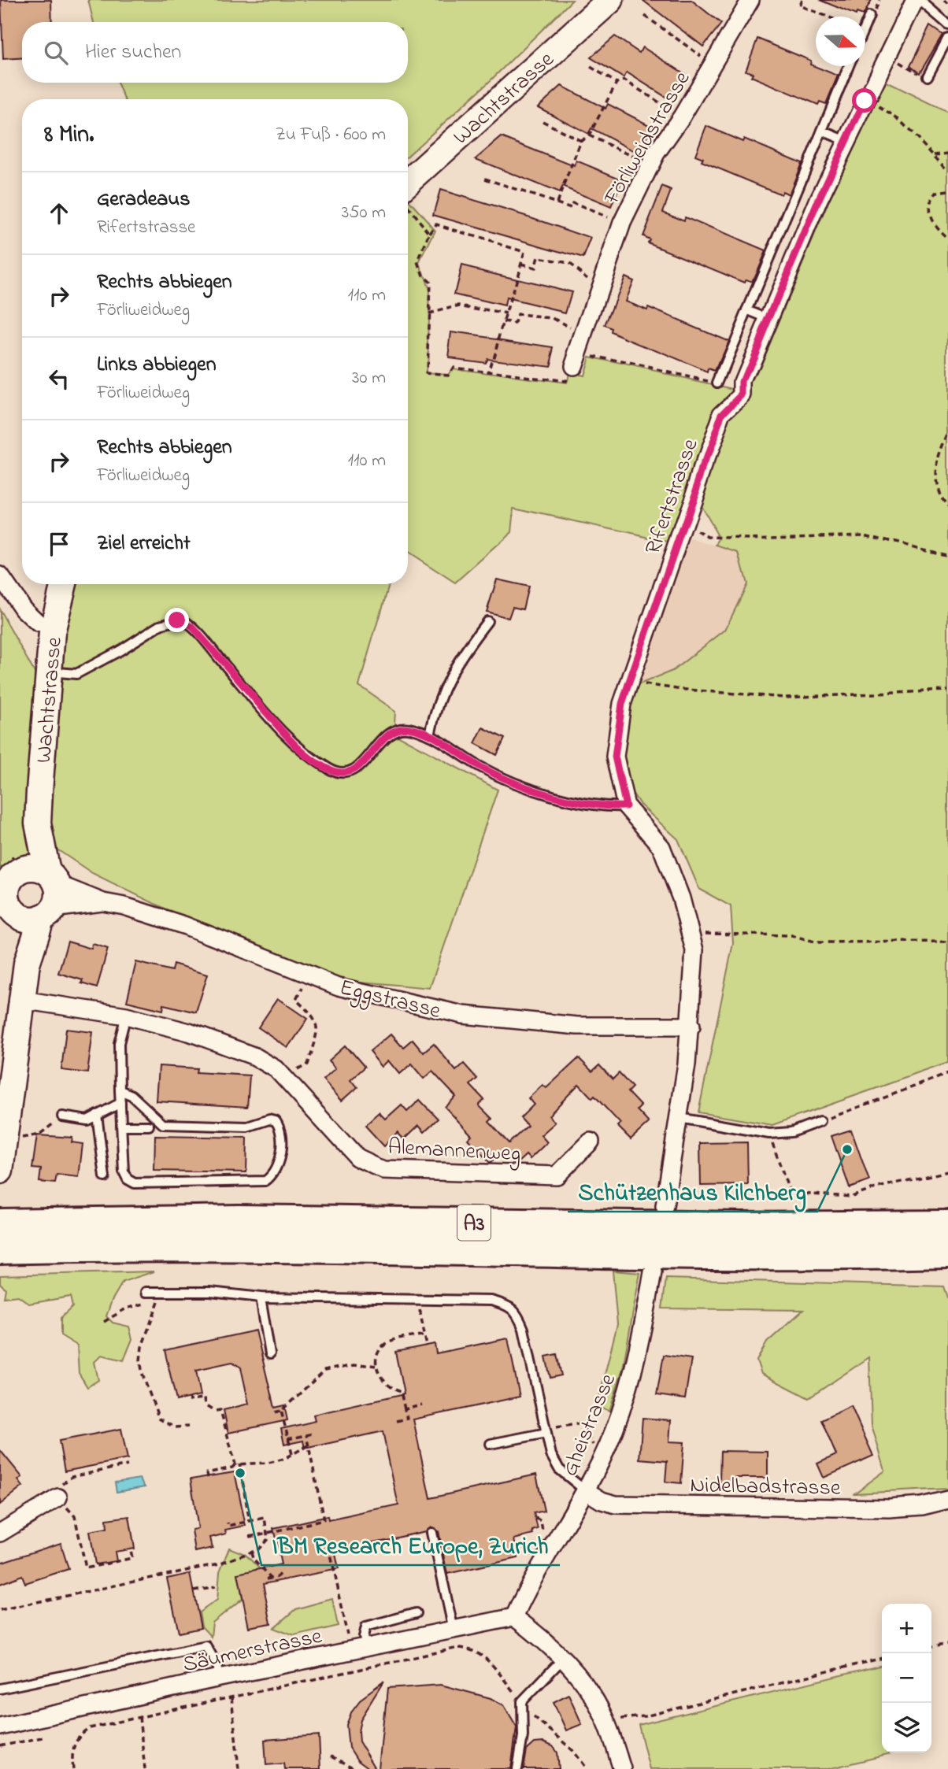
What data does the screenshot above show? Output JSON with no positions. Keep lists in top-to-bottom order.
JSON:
{
  "streets": {
    "highway": ["A3"],
    "main road": ["Wachtstrasse"],
    "street": [
      "Förliweidstrasse",
      "Rifertstrasse",
      "Eggstrasse",
      "Alemannenweg",
      "Gheistrasse",
      "Nidelbadstrasse",
      "Säumerstrasse"
    ]
  },
  "crossings": [
    ["Wachtstrasse", "Eggstrasse"],
    ["Wachtstrasse", "Alemannenweg"],
    ["Rifertstrasse", "Eggstrasse"],
    ["Gheistrasse", "Nidelbadstrasse"],
    ["Gheistrasse", "Säumerstrasse"]
  ],
  "places": ["Schützenhaus Kilchberg", "IBM Research Europe, Zurich"],
  "north": "right",
  "page": {
    "search": "Hier suchen",
    "heading": ["8 Min.", "Zu Fuß · 600 m"],
    "list": [
      ["Geradeaus", "Rifertstrasse", "350 m"],
      ["Rechts abbiegen", "Förliweidweg", "110 m"],
      ["Links abbiegen", "Förliweidweg", "30 m"],
      ["Rechts abbiegen", "Förliweidweg", "110 m"],
      "Ziel erreicht"
    ],
    "map_buttons": ["+", "−"]
  }
}
